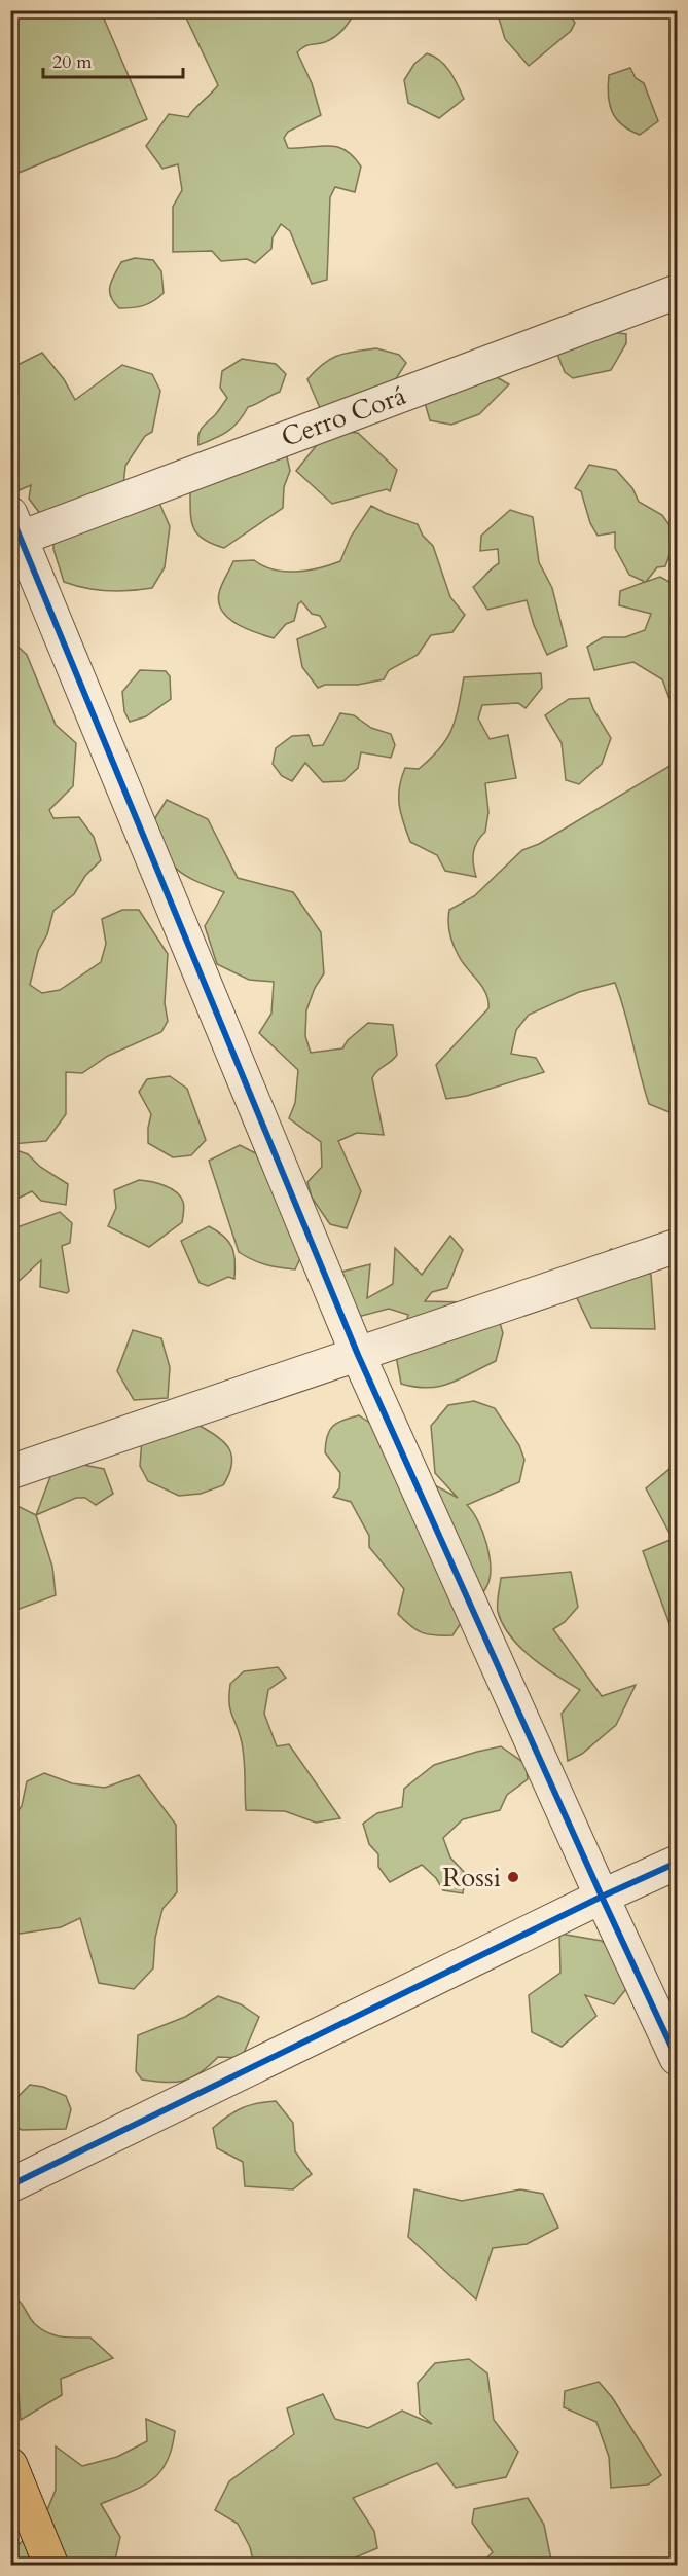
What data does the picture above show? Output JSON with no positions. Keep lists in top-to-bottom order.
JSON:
{
  "streets": {
    "street": ["Cerro Corá"]
  },
  "places": ["Rossi"],
  "scale_bar": "20 m"
}
